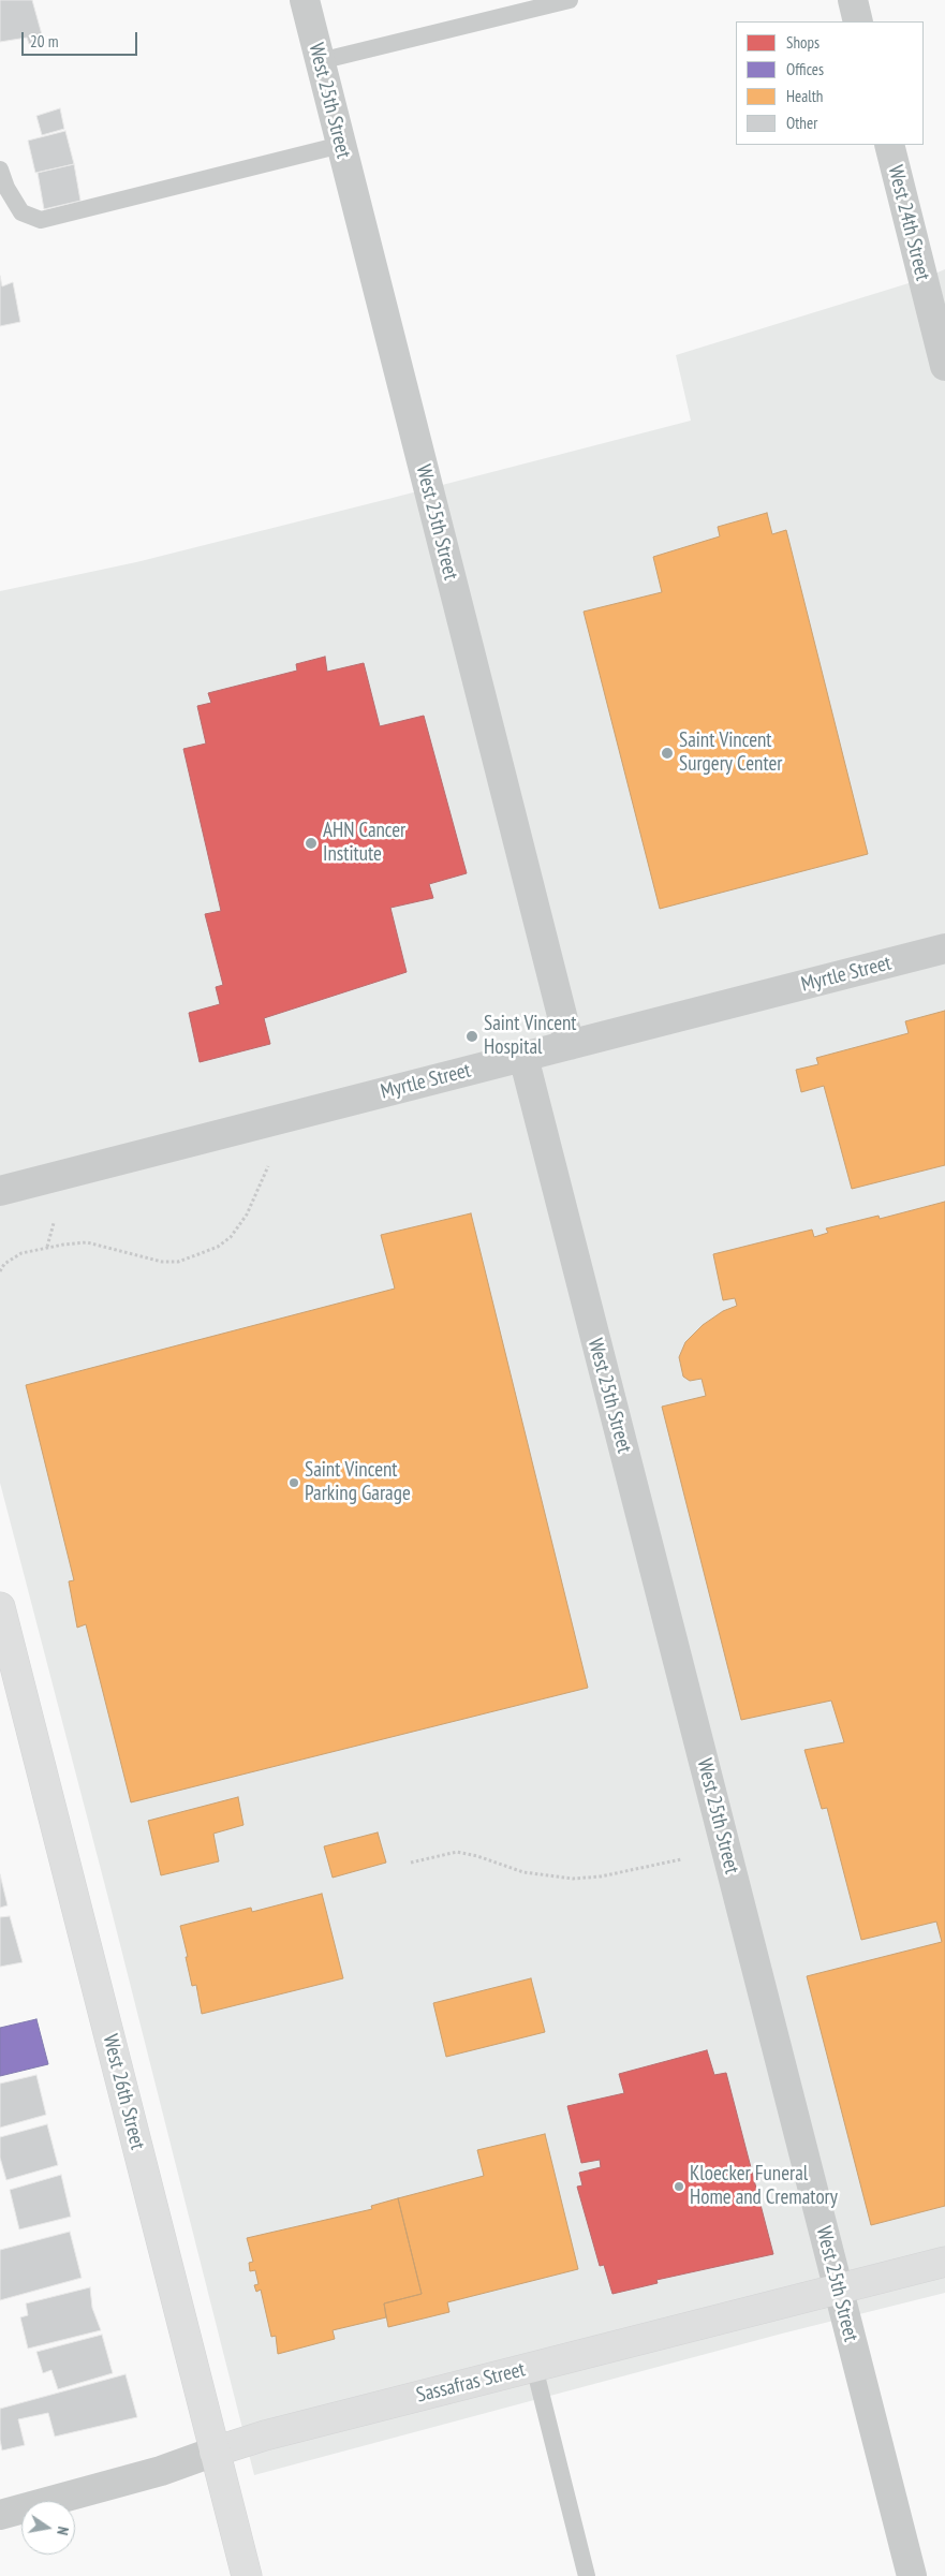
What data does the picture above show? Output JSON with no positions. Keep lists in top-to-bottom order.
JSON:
{
  "streets": {
    "main road": ["West 26th Street", "Sassafras Street"],
    "street": ["West 25th Street", "West 24th Street", "Myrtle Street"]
  },
  "crossings": [
    ["West 25th Street", "Myrtle Street"],
    ["West 25th Street", "Sassafras Street"],
    ["West 26th Street", "Sassafras Street"]
  ],
  "places": [
    "Saint Vincent Surgery Center",
    "AHN Cancer Institute",
    "Saint Vincent Hospital",
    "Saint Vincent Parking Garage",
    "Kloecker Funeral Home and Crematory"
  ],
  "legend": [
    "Shops",
    "Offices",
    "Health",
    "Other"
  ],
  "scale_bar": "20 m",
  "north": "right"
}
